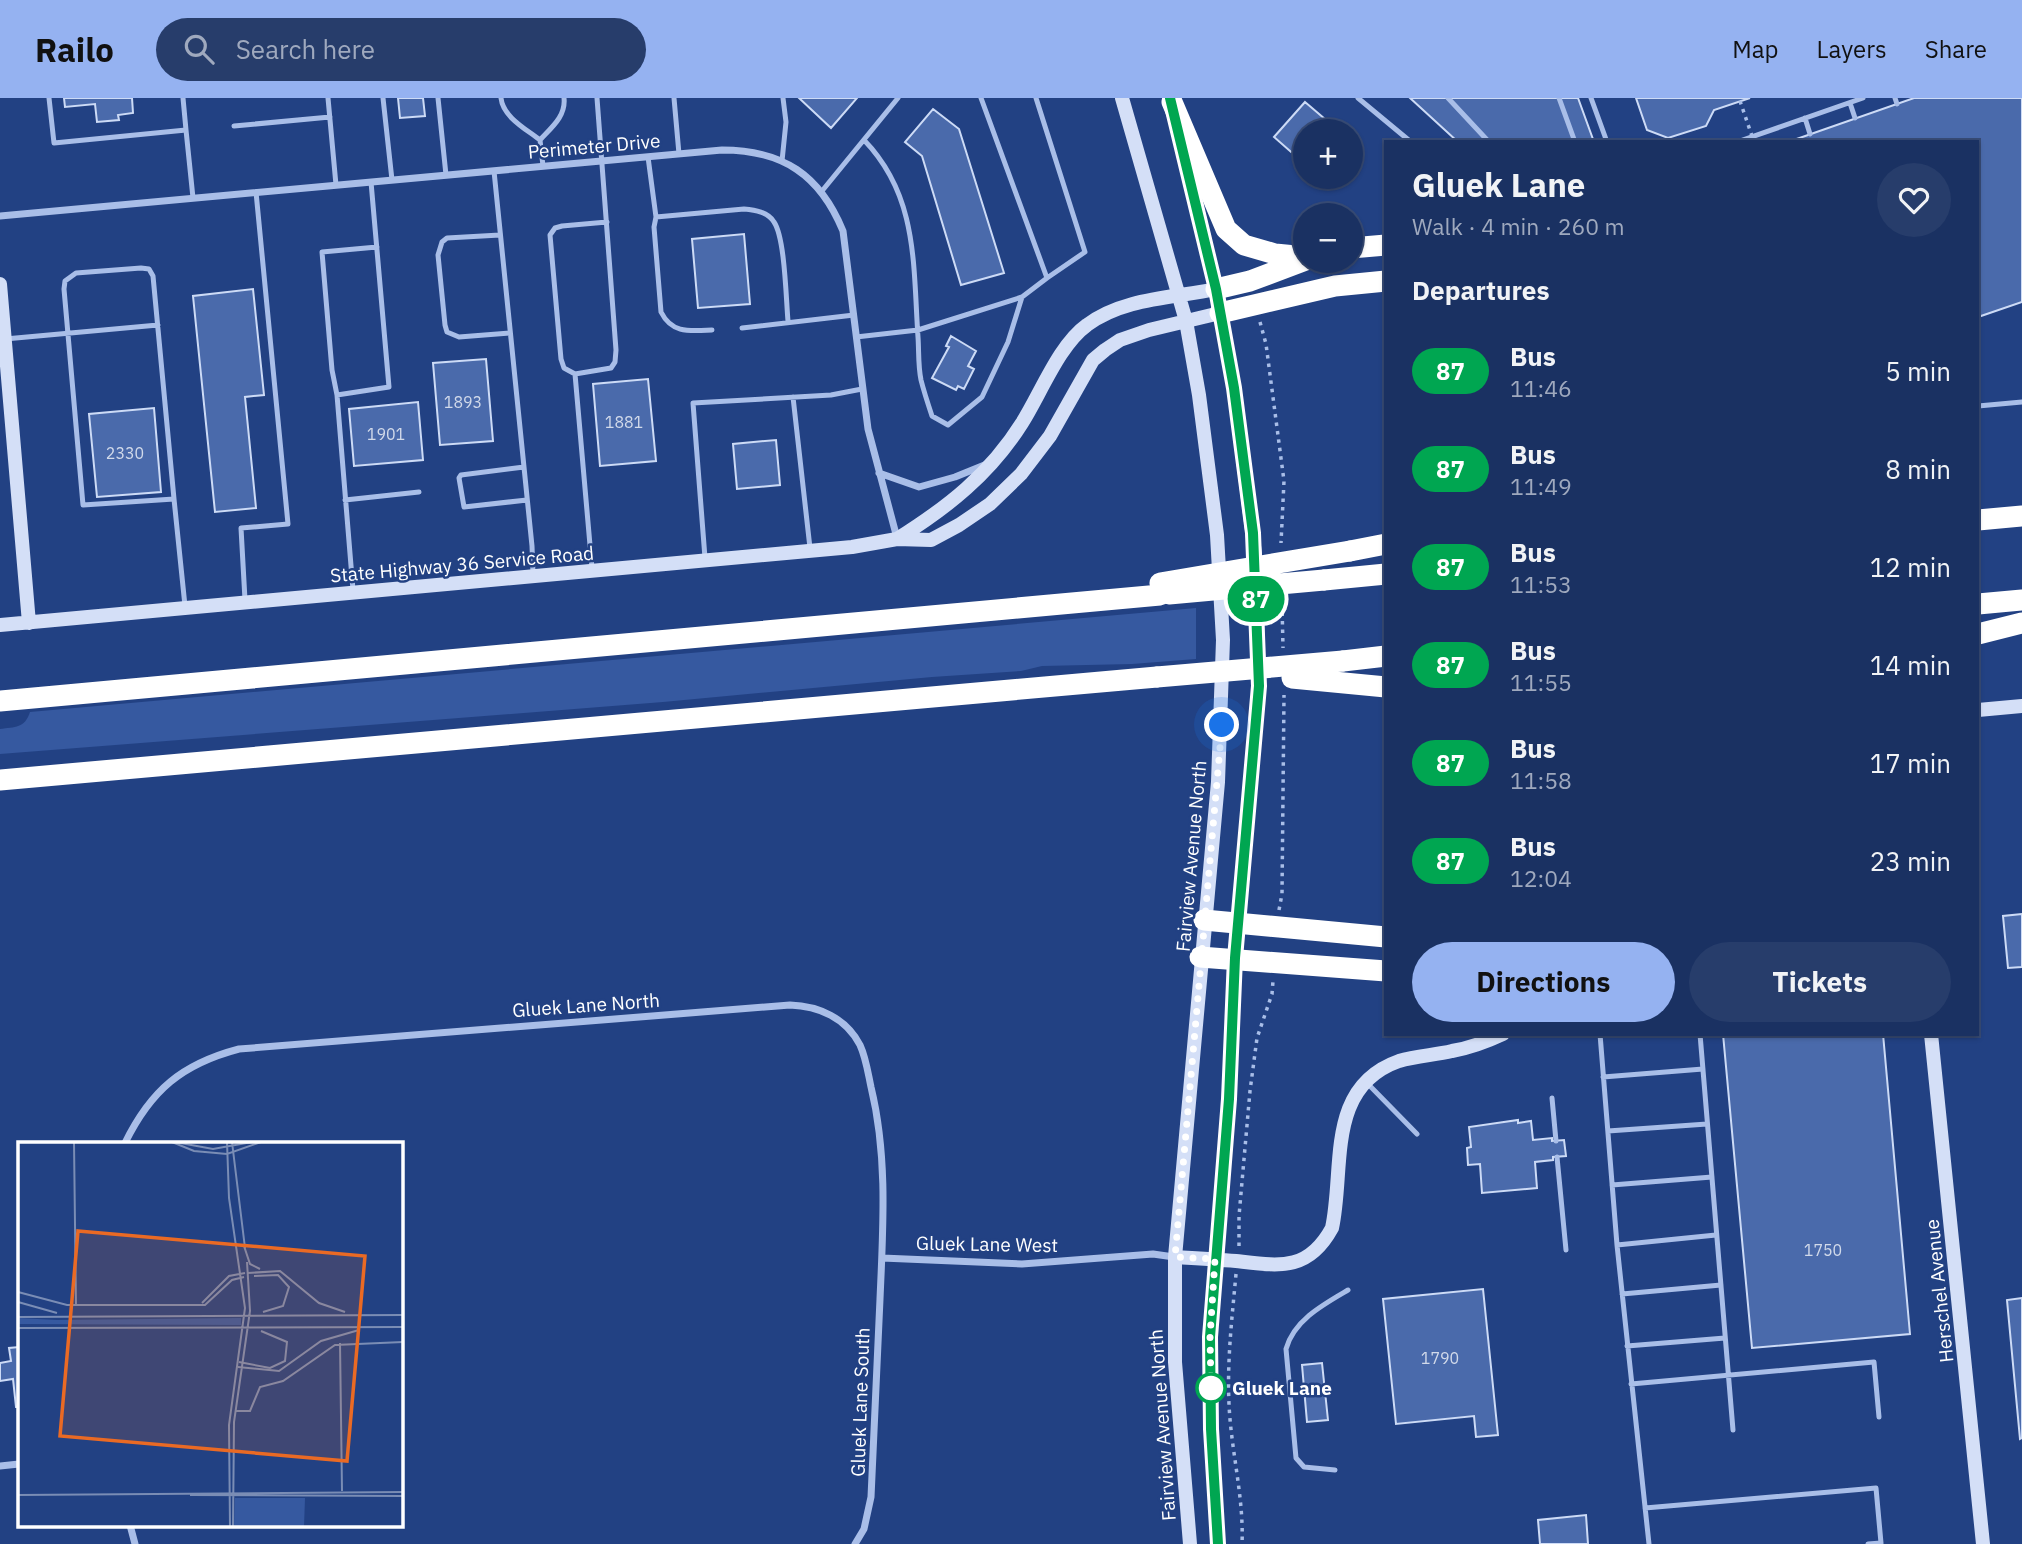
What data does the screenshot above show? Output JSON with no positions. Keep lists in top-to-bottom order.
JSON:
{
  "streets": {
    "street": [
      "Perimeter Drive",
      "State Highway 36 Service Road",
      "Fairview Avenue North",
      "Gluek Lane North",
      "Gluek Lane West",
      "Herschel Avenue",
      "Gluek Lane South"
    ]
  },
  "crossings": [
    ["Perimeter Drive", "State Highway 36 Service Road"],
    ["Fairview Avenue North", "Gluek Lane West"],
    ["Gluek Lane North", "Gluek Lane West"],
    ["Gluek Lane North", "Gluek Lane South"],
    ["Gluek Lane West", "Gluek Lane South"]
  ],
  "places": ["Gluek Lane"],
  "lines": ["bus line 87"],
  "house_numbers": [
    "1893",
    "1881",
    "1901",
    "2330",
    "1750",
    "1790"
  ],
  "page": {
    "header": "Railo",
    "search": "Search here",
    "nav": ["Map", "Layers", "Share"],
    "on_map": "87",
    "map_buttons": ["+", "−"],
    "heading": [
      ["Gluek Lane", "Walk · 4 min · 260 m"],
      "Departures"
    ],
    "list": [
      {
        "mark": "87",
        "name": "Bus",
        "note": "11:46",
        "value": "5 min"
      },
      {
        "mark": "87",
        "name": "Bus",
        "note": "11:49",
        "value": "8 min"
      },
      {
        "mark": "87",
        "name": "Bus",
        "note": "11:53",
        "value": "12 min"
      },
      {
        "mark": "87",
        "name": "Bus",
        "note": "11:55",
        "value": "14 min"
      },
      {
        "mark": "87",
        "name": "Bus",
        "note": "11:58",
        "value": "17 min"
      },
      {
        "mark": "87",
        "name": "Bus",
        "note": "12:04",
        "value": "23 min"
      }
    ],
    "buttons": ["Directions", "Tickets"]
  }
}
